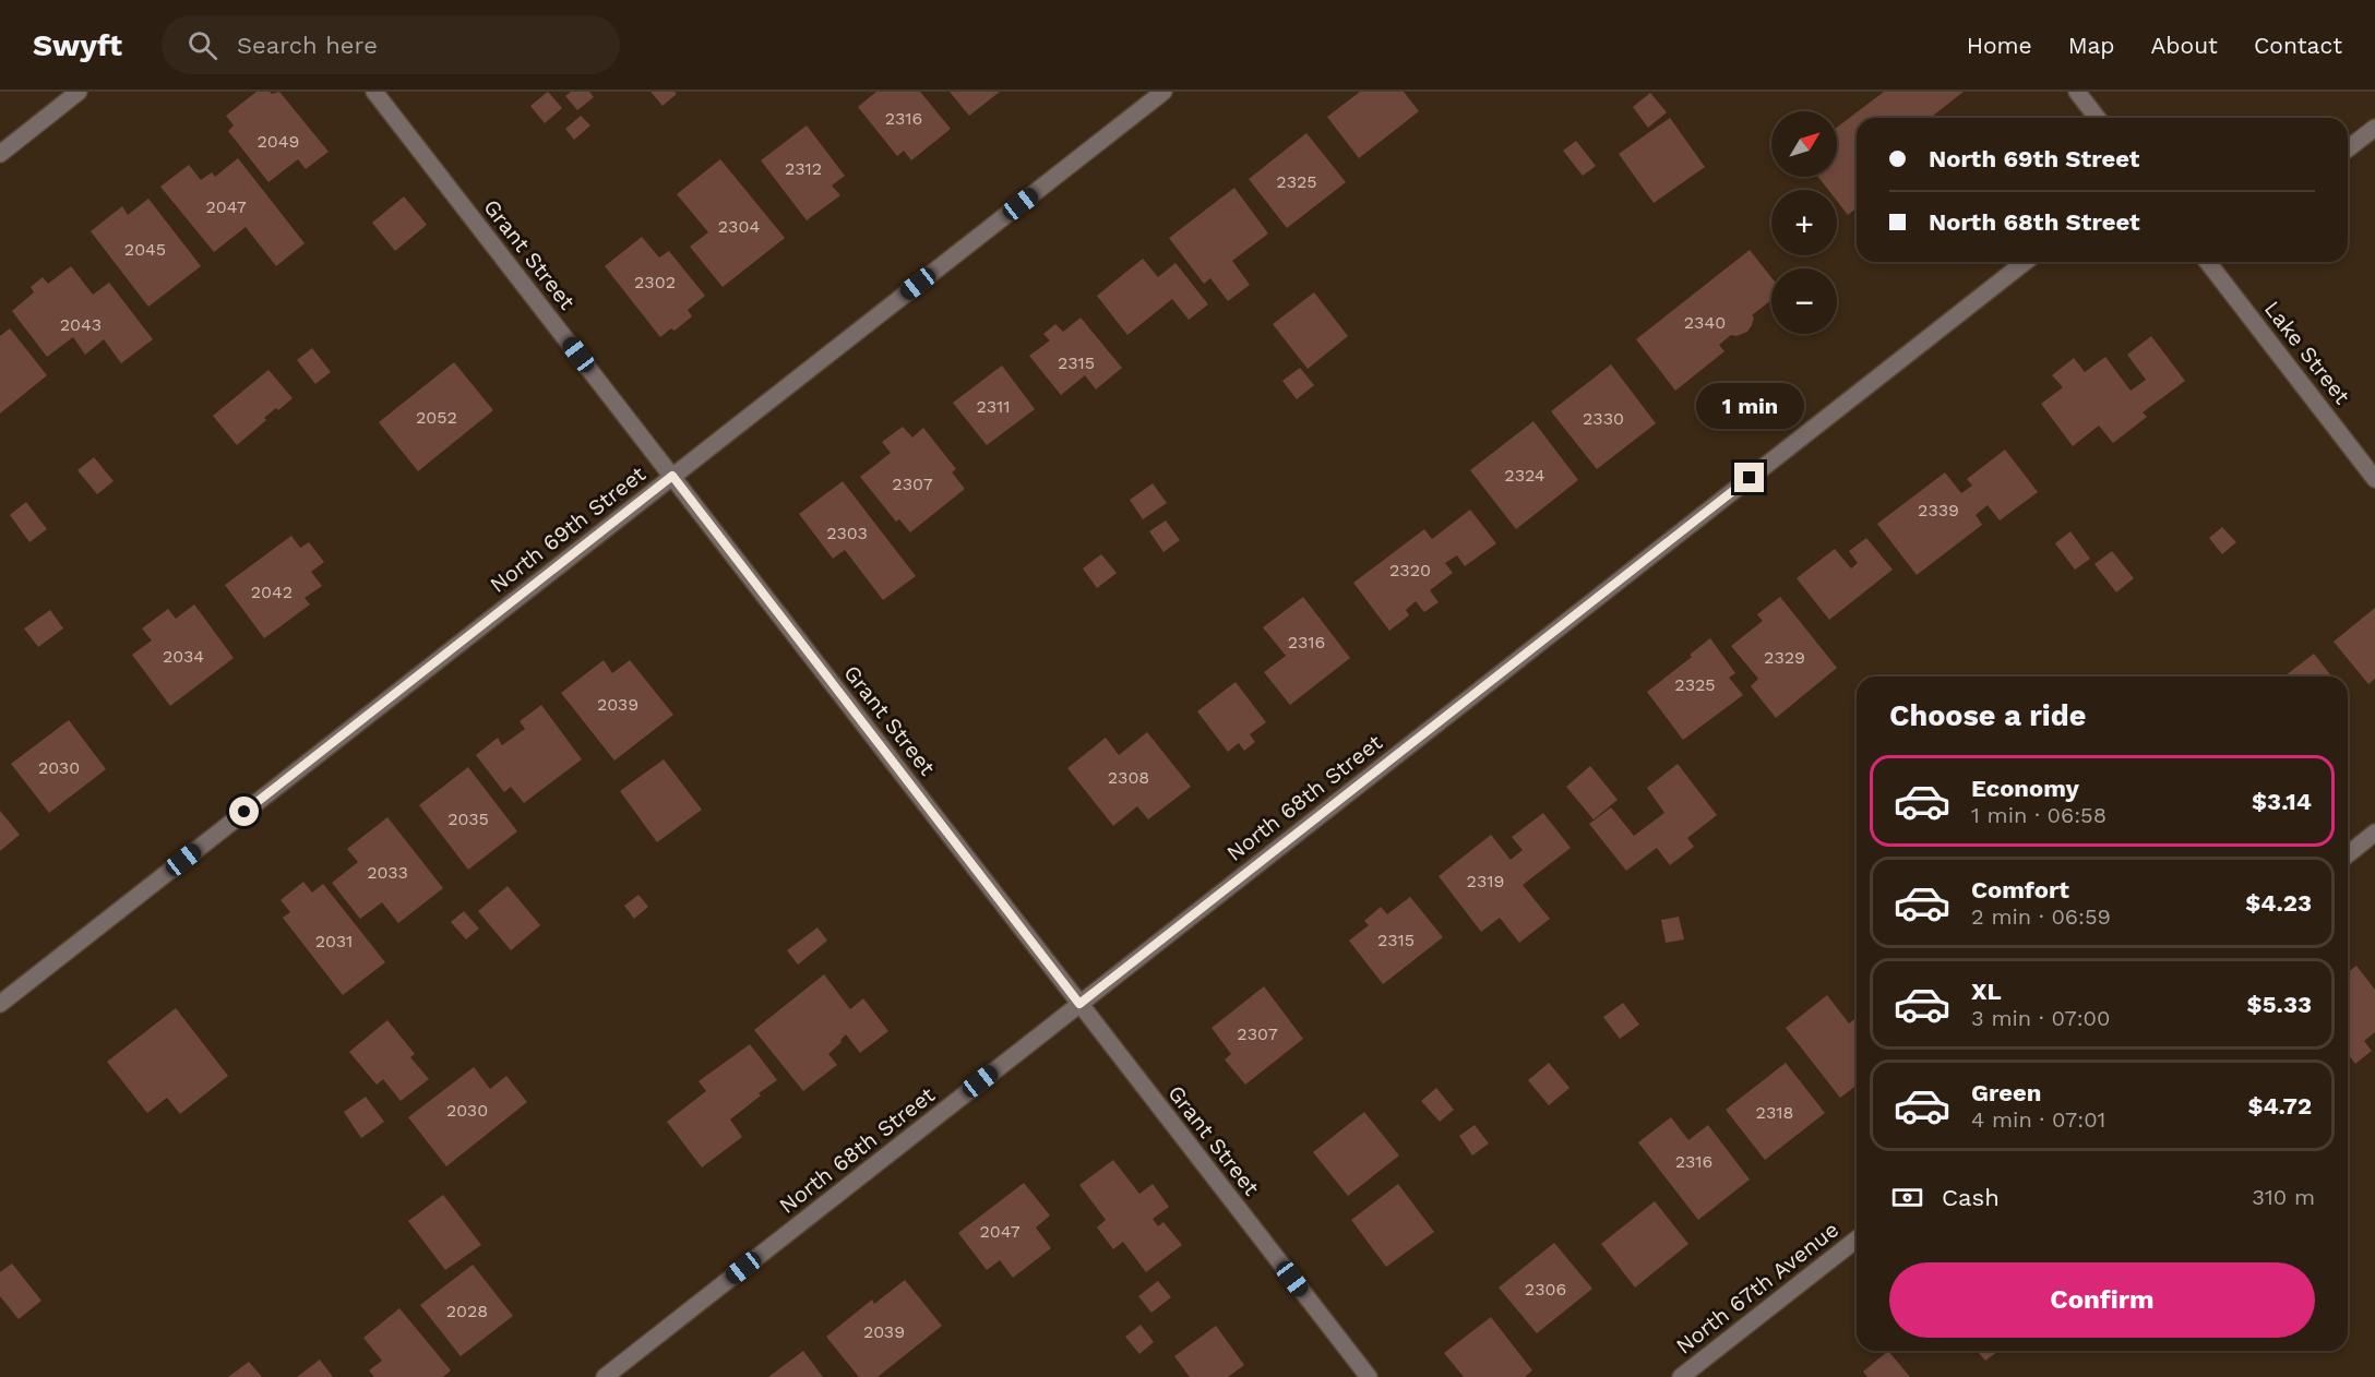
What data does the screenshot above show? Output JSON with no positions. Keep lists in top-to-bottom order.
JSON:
{
  "streets": {
    "street": [
      "Grant Street",
      "Lake Street",
      "North 69th Street",
      "North 68th Street",
      "North 67th Avenue"
    ]
  },
  "crossings": [
    ["Grant Street", "North 69th Street"],
    ["Grant Street", "North 68th Street"]
  ],
  "house_numbers": [
    "2316",
    "2049",
    "2312",
    "2325",
    "2047",
    "2304",
    "2045",
    "2302",
    "2340",
    "2043",
    "2315",
    "2311",
    "2052",
    "2330",
    "2324",
    "2307",
    "2339",
    "2303",
    "2320",
    "2042",
    "2316",
    "2034",
    "2329",
    "2325",
    "2039",
    "2030",
    "2308",
    "2035",
    "2033",
    "2319",
    "2315",
    "2031",
    "2307",
    "2030",
    "2318",
    "2316",
    "2047",
    "2306",
    "2028",
    "2039"
  ],
  "north": "top right",
  "page": {
    "header": "Swyft",
    "search": "Search here",
    "nav": [
      "Home",
      "Map",
      "About",
      "Contact"
    ],
    "map_buttons": ["+", "−"],
    "banner": ["North 69th Street", "North 68th Street"],
    "bubble": "1 min",
    "heading": "Choose a ride",
    "list": [
      {
        "name": "Economy",
        "note": "1 min · 06:58",
        "value": "$3.14"
      },
      {
        "name": "Comfort",
        "note": "2 min · 06:59",
        "value": "$4.23"
      },
      {
        "name": "XL",
        "note": "3 min · 07:00",
        "value": "$5.33"
      },
      {
        "name": "Green",
        "note": "4 min · 07:01",
        "value": "$4.72"
      }
    ],
    "pay": ["Cash", "310 m"],
    "buttons": "Confirm"
  }
}
